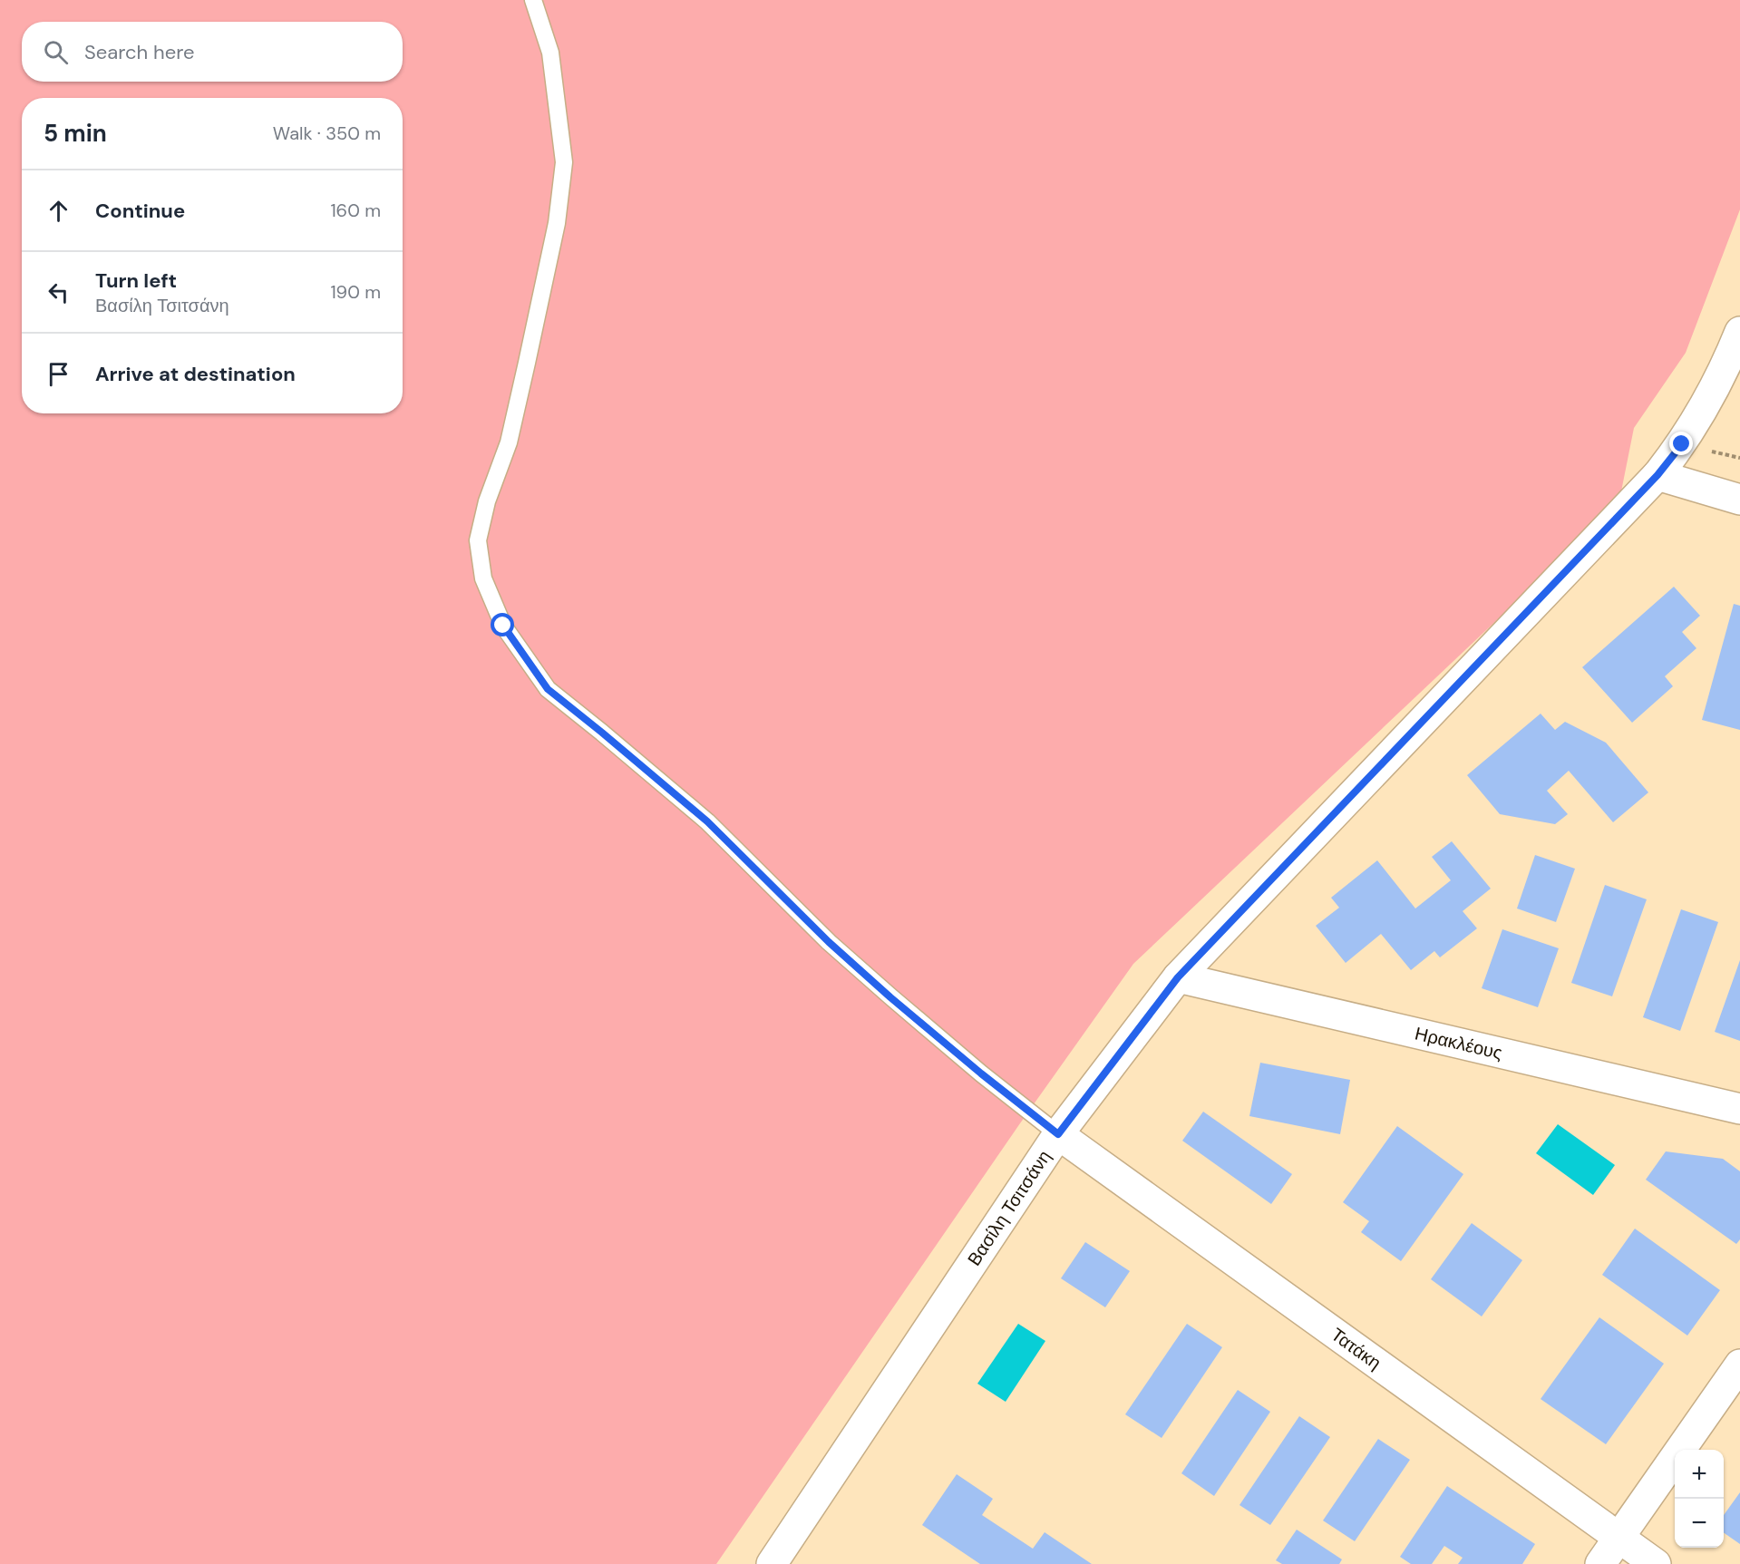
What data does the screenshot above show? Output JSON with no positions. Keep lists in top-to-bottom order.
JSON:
{
  "streets": {
    "street": ["Ηρακλέους", "Βασίλη Τσιτσάνη", "Τατάκη"]
  },
  "crossings": [
    ["Ηρακλέους", "Βασίλη Τσιτσάνη"],
    ["Βασίλη Τσιτσάνη", "Τατάκη"]
  ],
  "page": {
    "search": "Search here",
    "heading": ["5 min", "Walk · 350 m"],
    "list": [
      ["Continue", "160 m"],
      ["Turn left", "Βασίλη Τσιτσάνη", "190 m"],
      "Arrive at destination"
    ],
    "map_buttons": ["+", "−"]
  }
}
